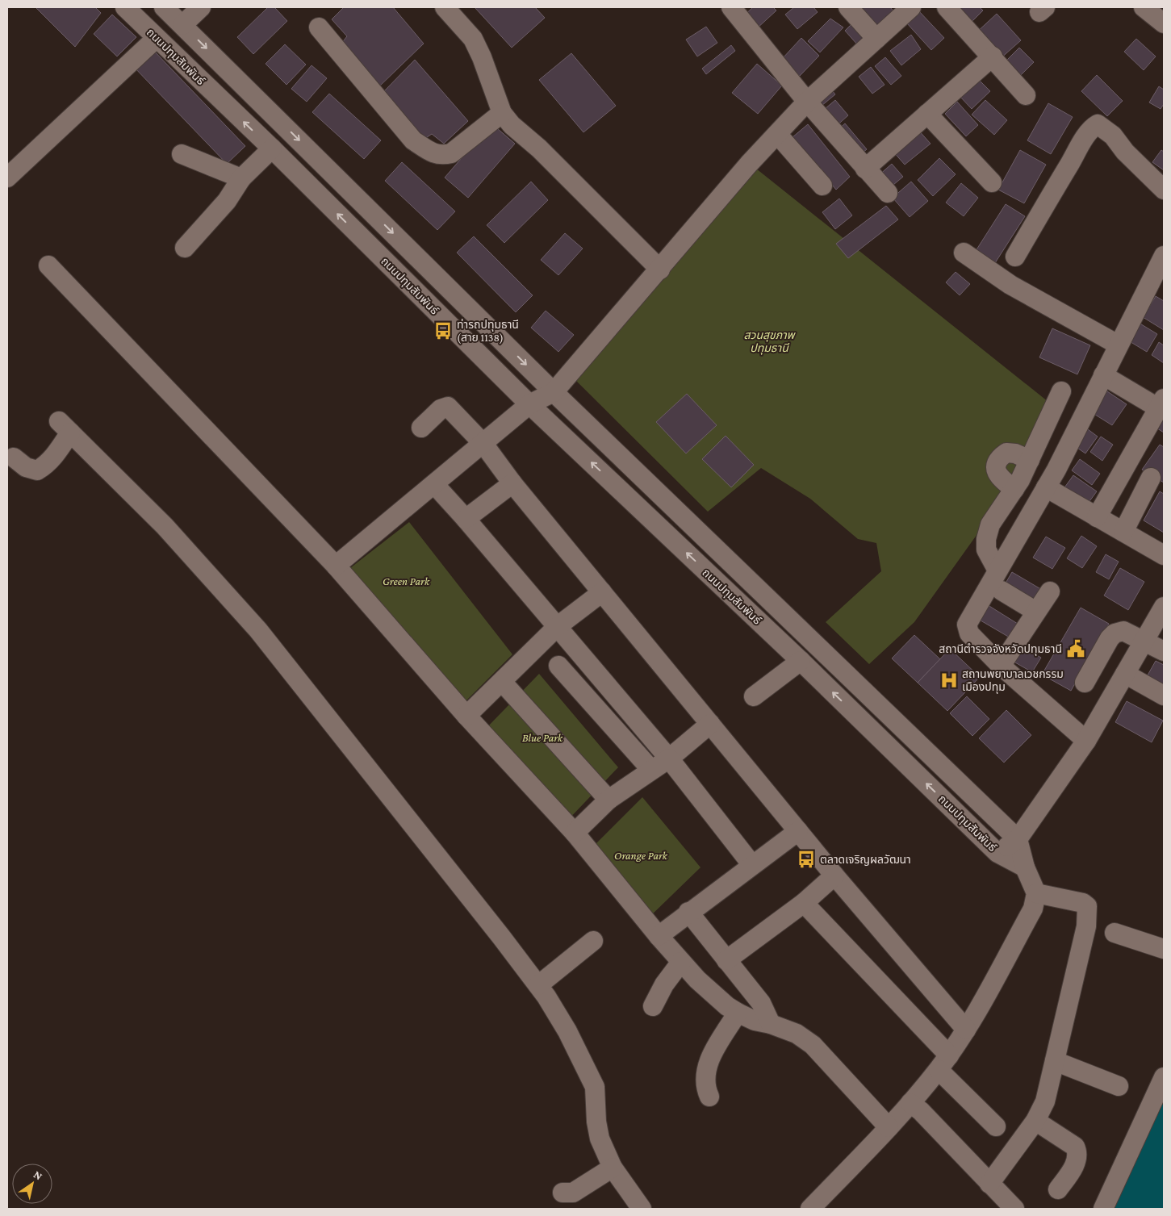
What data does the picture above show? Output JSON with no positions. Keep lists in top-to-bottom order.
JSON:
{
  "streets": {
    "street": ["ถนนปทุมสัมพันธ์"]
  },
  "parks": [
    "สวนสุขภาพ ปทุมธานี",
    "Green Park",
    "Blue Park",
    "Orange Park"
  ],
  "places": {
    "bus stop": ["ท่ารถปทุมธานี (สาย 1138)", "ตลาดเจริญผลวัฒนา"],
    "public building": ["สถานีตำรวจจังหวัดปทุมธานี"],
    "hospital": ["สถานพยาบาลเวชกรรม เมืองปทุม"]
  },
  "north": "top right"
}
